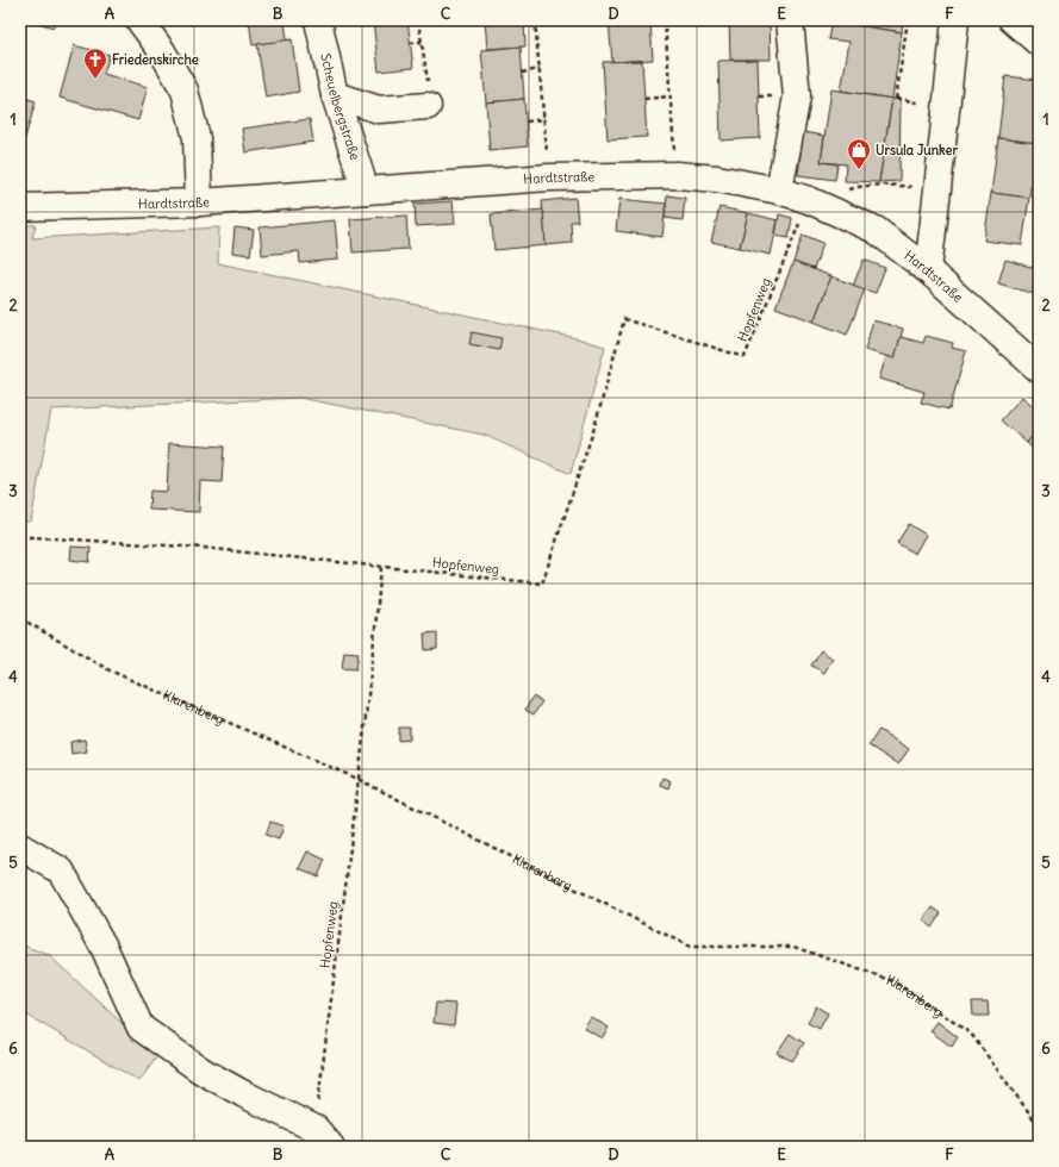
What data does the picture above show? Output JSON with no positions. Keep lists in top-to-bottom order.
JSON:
{
  "streets": {
    "street": ["Scheuelbergstraße", "Hardtstraße"],
    "path": ["Hopfenweg", "Klarenberg"]
  },
  "crossings": [
    ["Scheuelbergstraße", "Hardtstraße"],
    ["Hardtstraße", "Hopfenweg"],
    ["Hopfenweg", "Klarenberg"]
  ],
  "places": {
    "church": ["Friedenskirche"],
    "shop": ["Ursula Junker"]
  },
  "grid": {
    "columns": [
      "A",
      "B",
      "C",
      "D",
      "E",
      "F"
    ],
    "rows": [
      "1",
      "2",
      "3",
      "4",
      "5",
      "6"
    ]
  }
}
